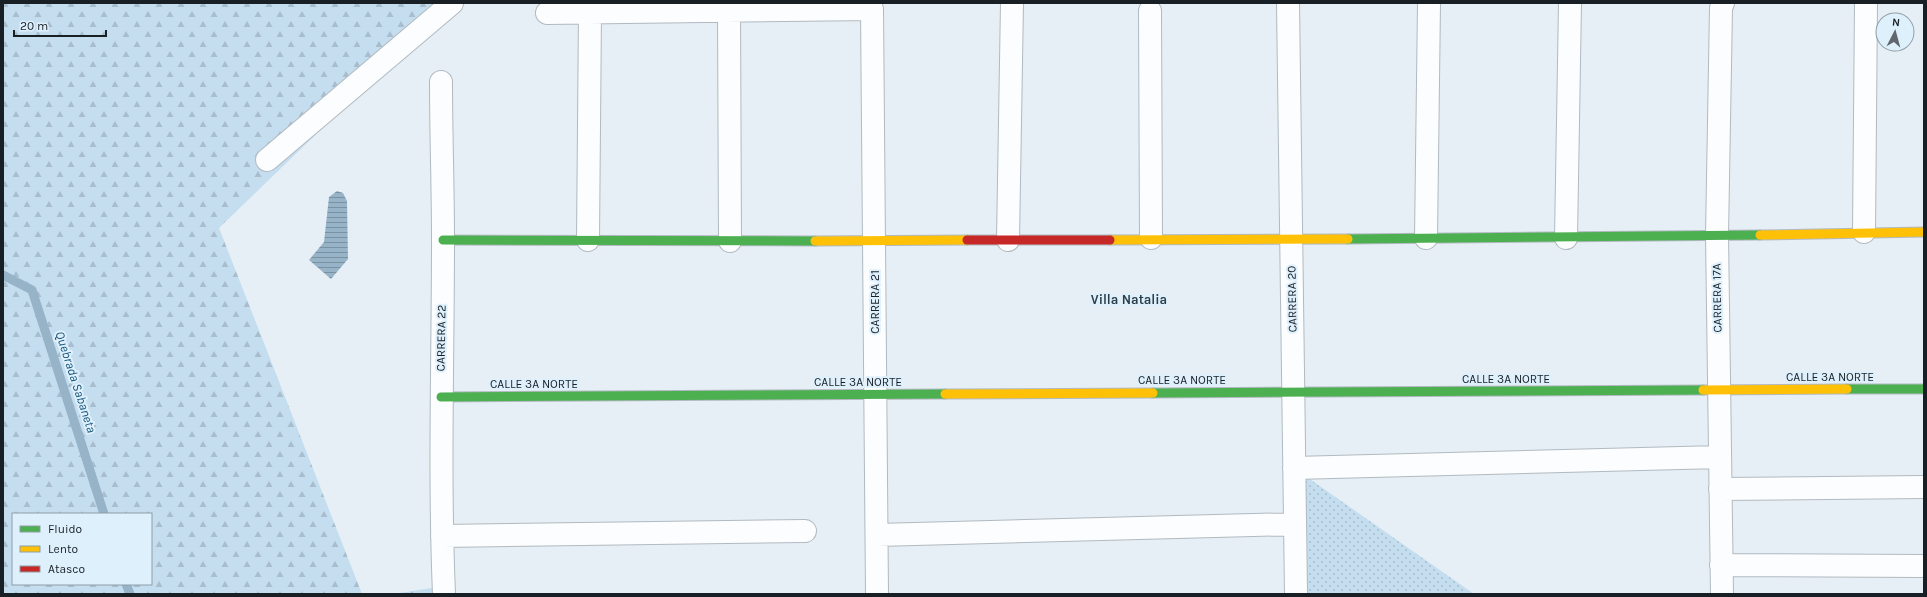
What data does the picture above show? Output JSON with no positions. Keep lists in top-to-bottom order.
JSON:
{
  "streets": {
    "street": [
      "CARRERA 17A",
      "CARRERA 20",
      "CARRERA 21",
      "CARRERA 22",
      "CALLE 3A NORTE"
    ]
  },
  "crossings": [
    ["CARRERA 17A", "CALLE 3A NORTE"],
    ["CARRERA 20", "CALLE 3A NORTE"],
    ["CARRERA 21", "CALLE 3A NORTE"],
    ["CARRERA 22", "CALLE 3A NORTE"]
  ],
  "districts": ["Villa Natalia"],
  "water": ["Quebrada Sabaneta"],
  "legend": ["Fluido", "Lento", "Atasco"],
  "scale_bar": "20 m",
  "north": "top"
}
